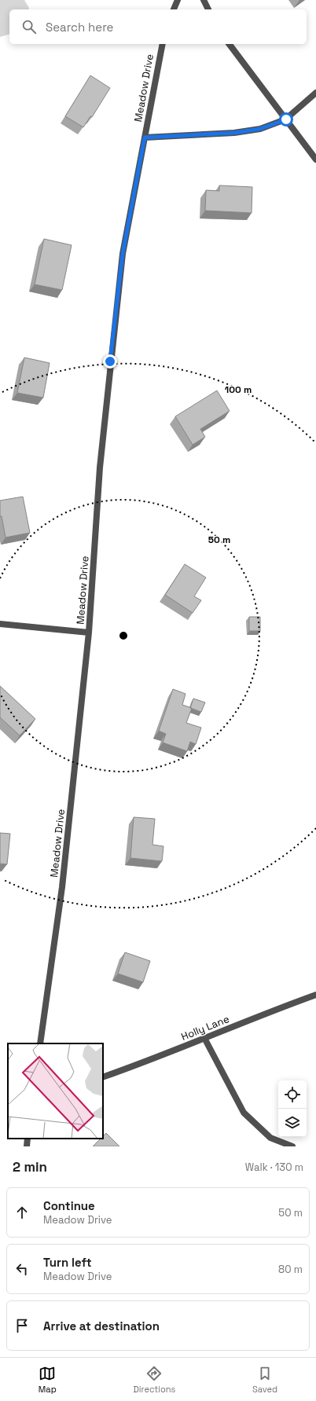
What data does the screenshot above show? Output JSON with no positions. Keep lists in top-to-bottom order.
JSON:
{
  "streets": {
    "street": ["Meadow Drive", "Holly Lane"]
  },
  "page": {
    "search": "Search here",
    "heading": ["2 min", "Walk · 130 m"],
    "list": [
      ["Continue", "Meadow Drive", "50 m"],
      ["Turn left", "Meadow Drive", "80 m"],
      "Arrive at destination"
    ],
    "nav": ["Map", "Directions", "Saved"]
  },
  "rings": ["100 m", "50 m"]
}
